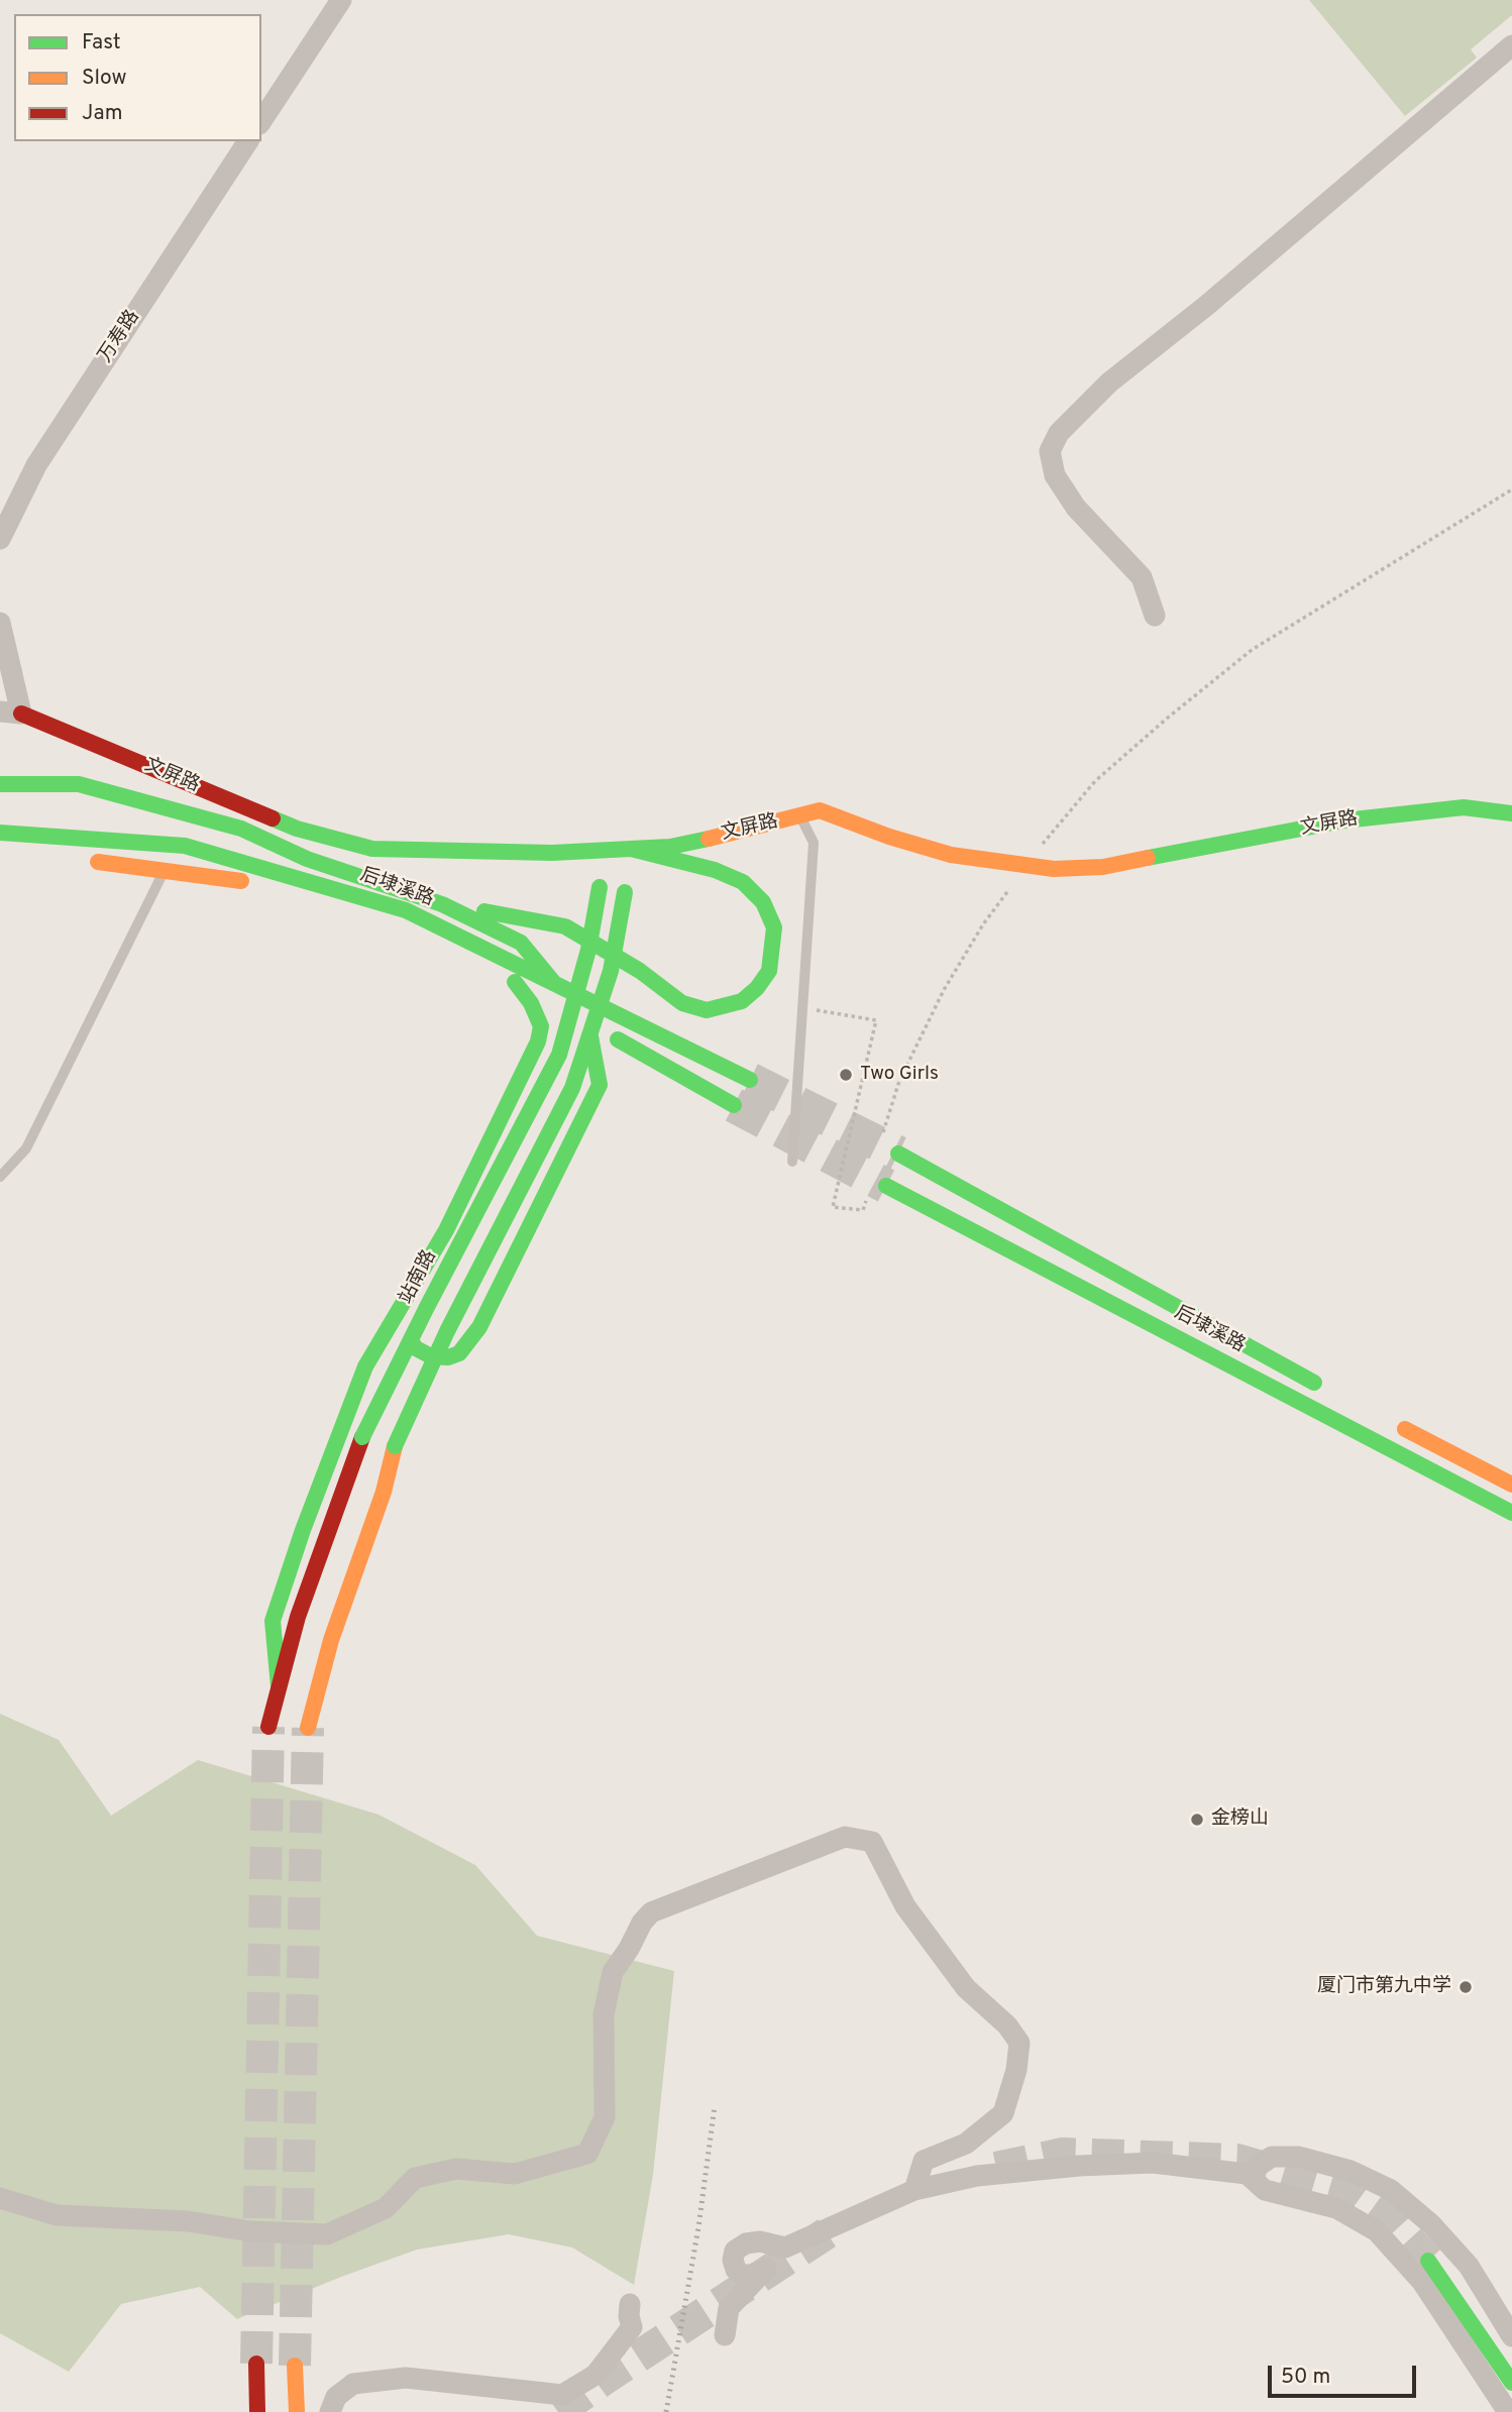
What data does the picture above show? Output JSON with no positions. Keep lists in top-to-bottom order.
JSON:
{
  "streets": {
    "main road": ["文屏路", "后埭溪路", "站南路"],
    "street": ["万寿路"]
  },
  "crossings": [
    ["文屏路", "站南路"]
  ],
  "places": ["Two Girls", "金榜山", "厦门市第九中学"],
  "legend": ["Fast", "Slow", "Jam"],
  "scale_bar": "50 m"
}
